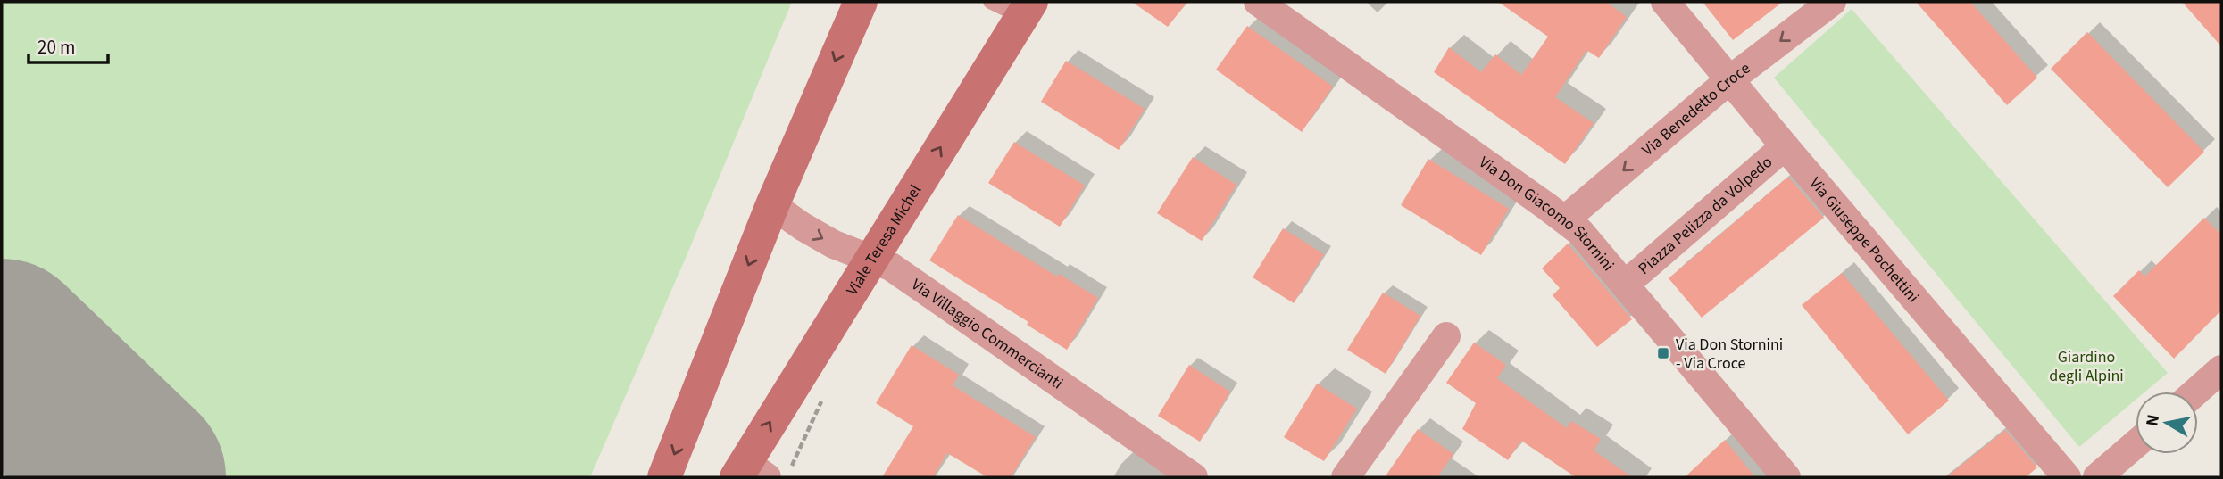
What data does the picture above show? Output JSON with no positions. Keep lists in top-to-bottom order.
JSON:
{
  "streets": {
    "street": [
      "Via Benedetto Croce",
      "Via Don Giacomo Stornini",
      "Piazza Pelizza da Volpedo",
      "Viale Teresa Michel",
      "Via Giuseppe Pochettini",
      "Via Villaggio Commercianti"
    ]
  },
  "crossings": [
    ["Via Benedetto Croce", "Via Don Giacomo Stornini"],
    ["Via Benedetto Croce", "Via Giuseppe Pochettini"],
    ["Via Don Giacomo Stornini", "Piazza Pelizza da Volpedo"],
    ["Piazza Pelizza da Volpedo", "Via Giuseppe Pochettini"],
    ["Viale Teresa Michel", "Via Villaggio Commercianti"]
  ],
  "one_way": ["Via Benedetto Croce"],
  "parks": ["Giardino degli Alpini"],
  "places": {
    "transit": ["Via Don Stornini - Via Croce"]
  },
  "scale_bar": "20 m",
  "north": "left"
}
